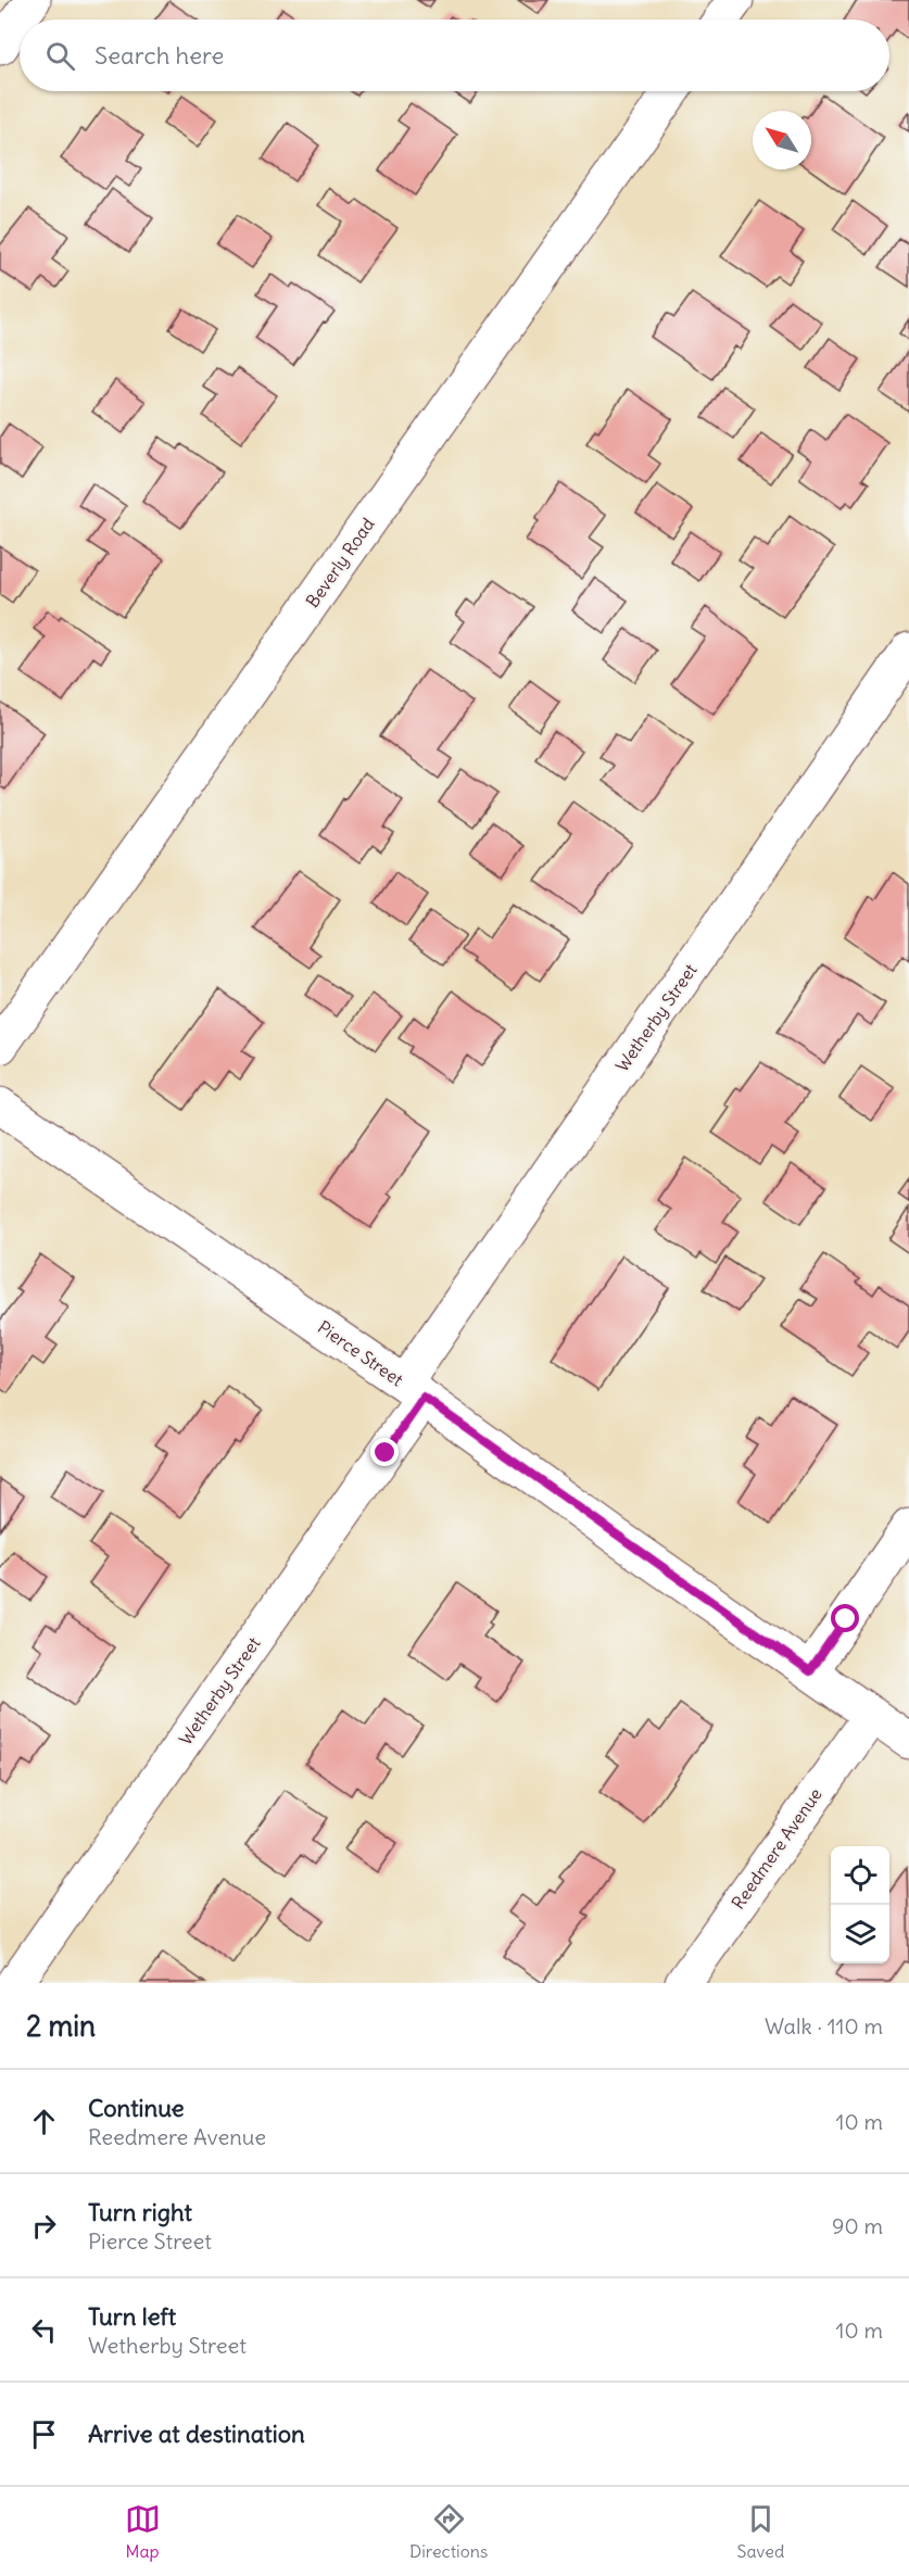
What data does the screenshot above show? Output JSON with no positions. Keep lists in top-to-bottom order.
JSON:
{
  "streets": {
    "street": [
      "Beverly Road",
      "Wetherby Street",
      "Pierce Street",
      "Reedmere Avenue"
    ]
  },
  "crossings": [
    ["Wetherby Street", "Pierce Street"],
    ["Pierce Street", "Reedmere Avenue"]
  ],
  "north": "top left",
  "page": {
    "search": "Search here",
    "heading": ["2 min", "Walk · 110 m"],
    "list": [
      ["Continue", "Reedmere Avenue", "10 m"],
      ["Turn right", "Pierce Street", "90 m"],
      ["Turn left", "Wetherby Street", "10 m"],
      "Arrive at destination"
    ],
    "nav": ["Map", "Directions", "Saved"]
  }
}
